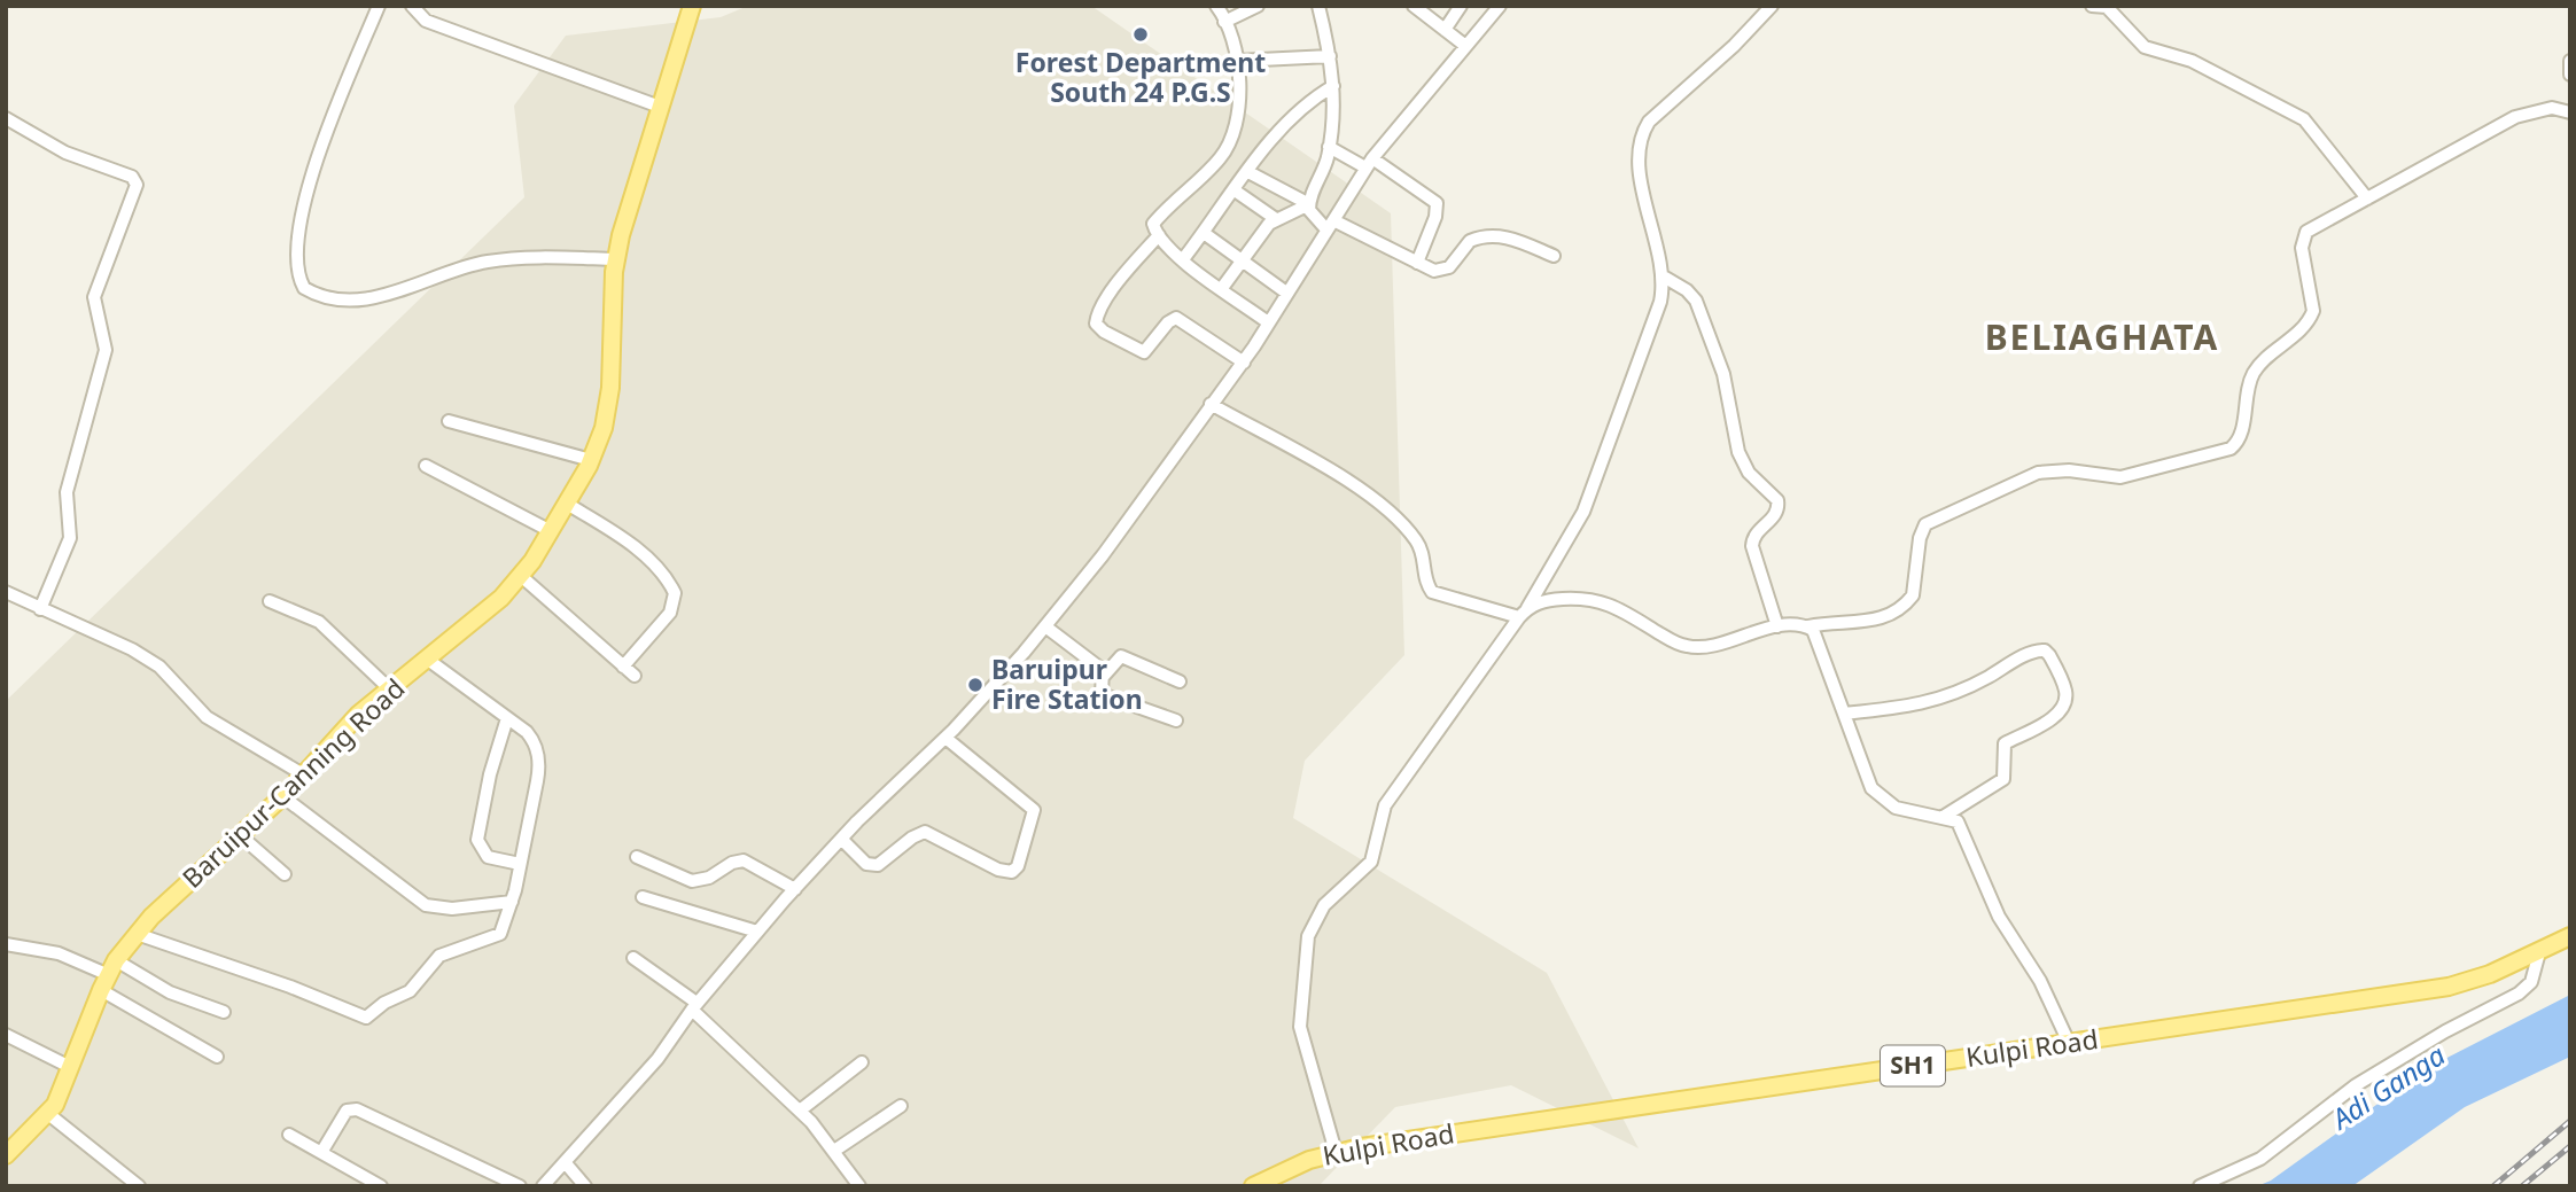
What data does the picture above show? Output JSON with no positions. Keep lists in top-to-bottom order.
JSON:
{
  "streets": {
    "main road": ["Baruipur-Canning Road", "Kulpi Road", "SH1"]
  },
  "districts": ["BELIAGHATA"],
  "water": ["Adi Ganga"],
  "places": ["Forest Department South 24 P.G.S", "Baruipur Fire Station"]
}
